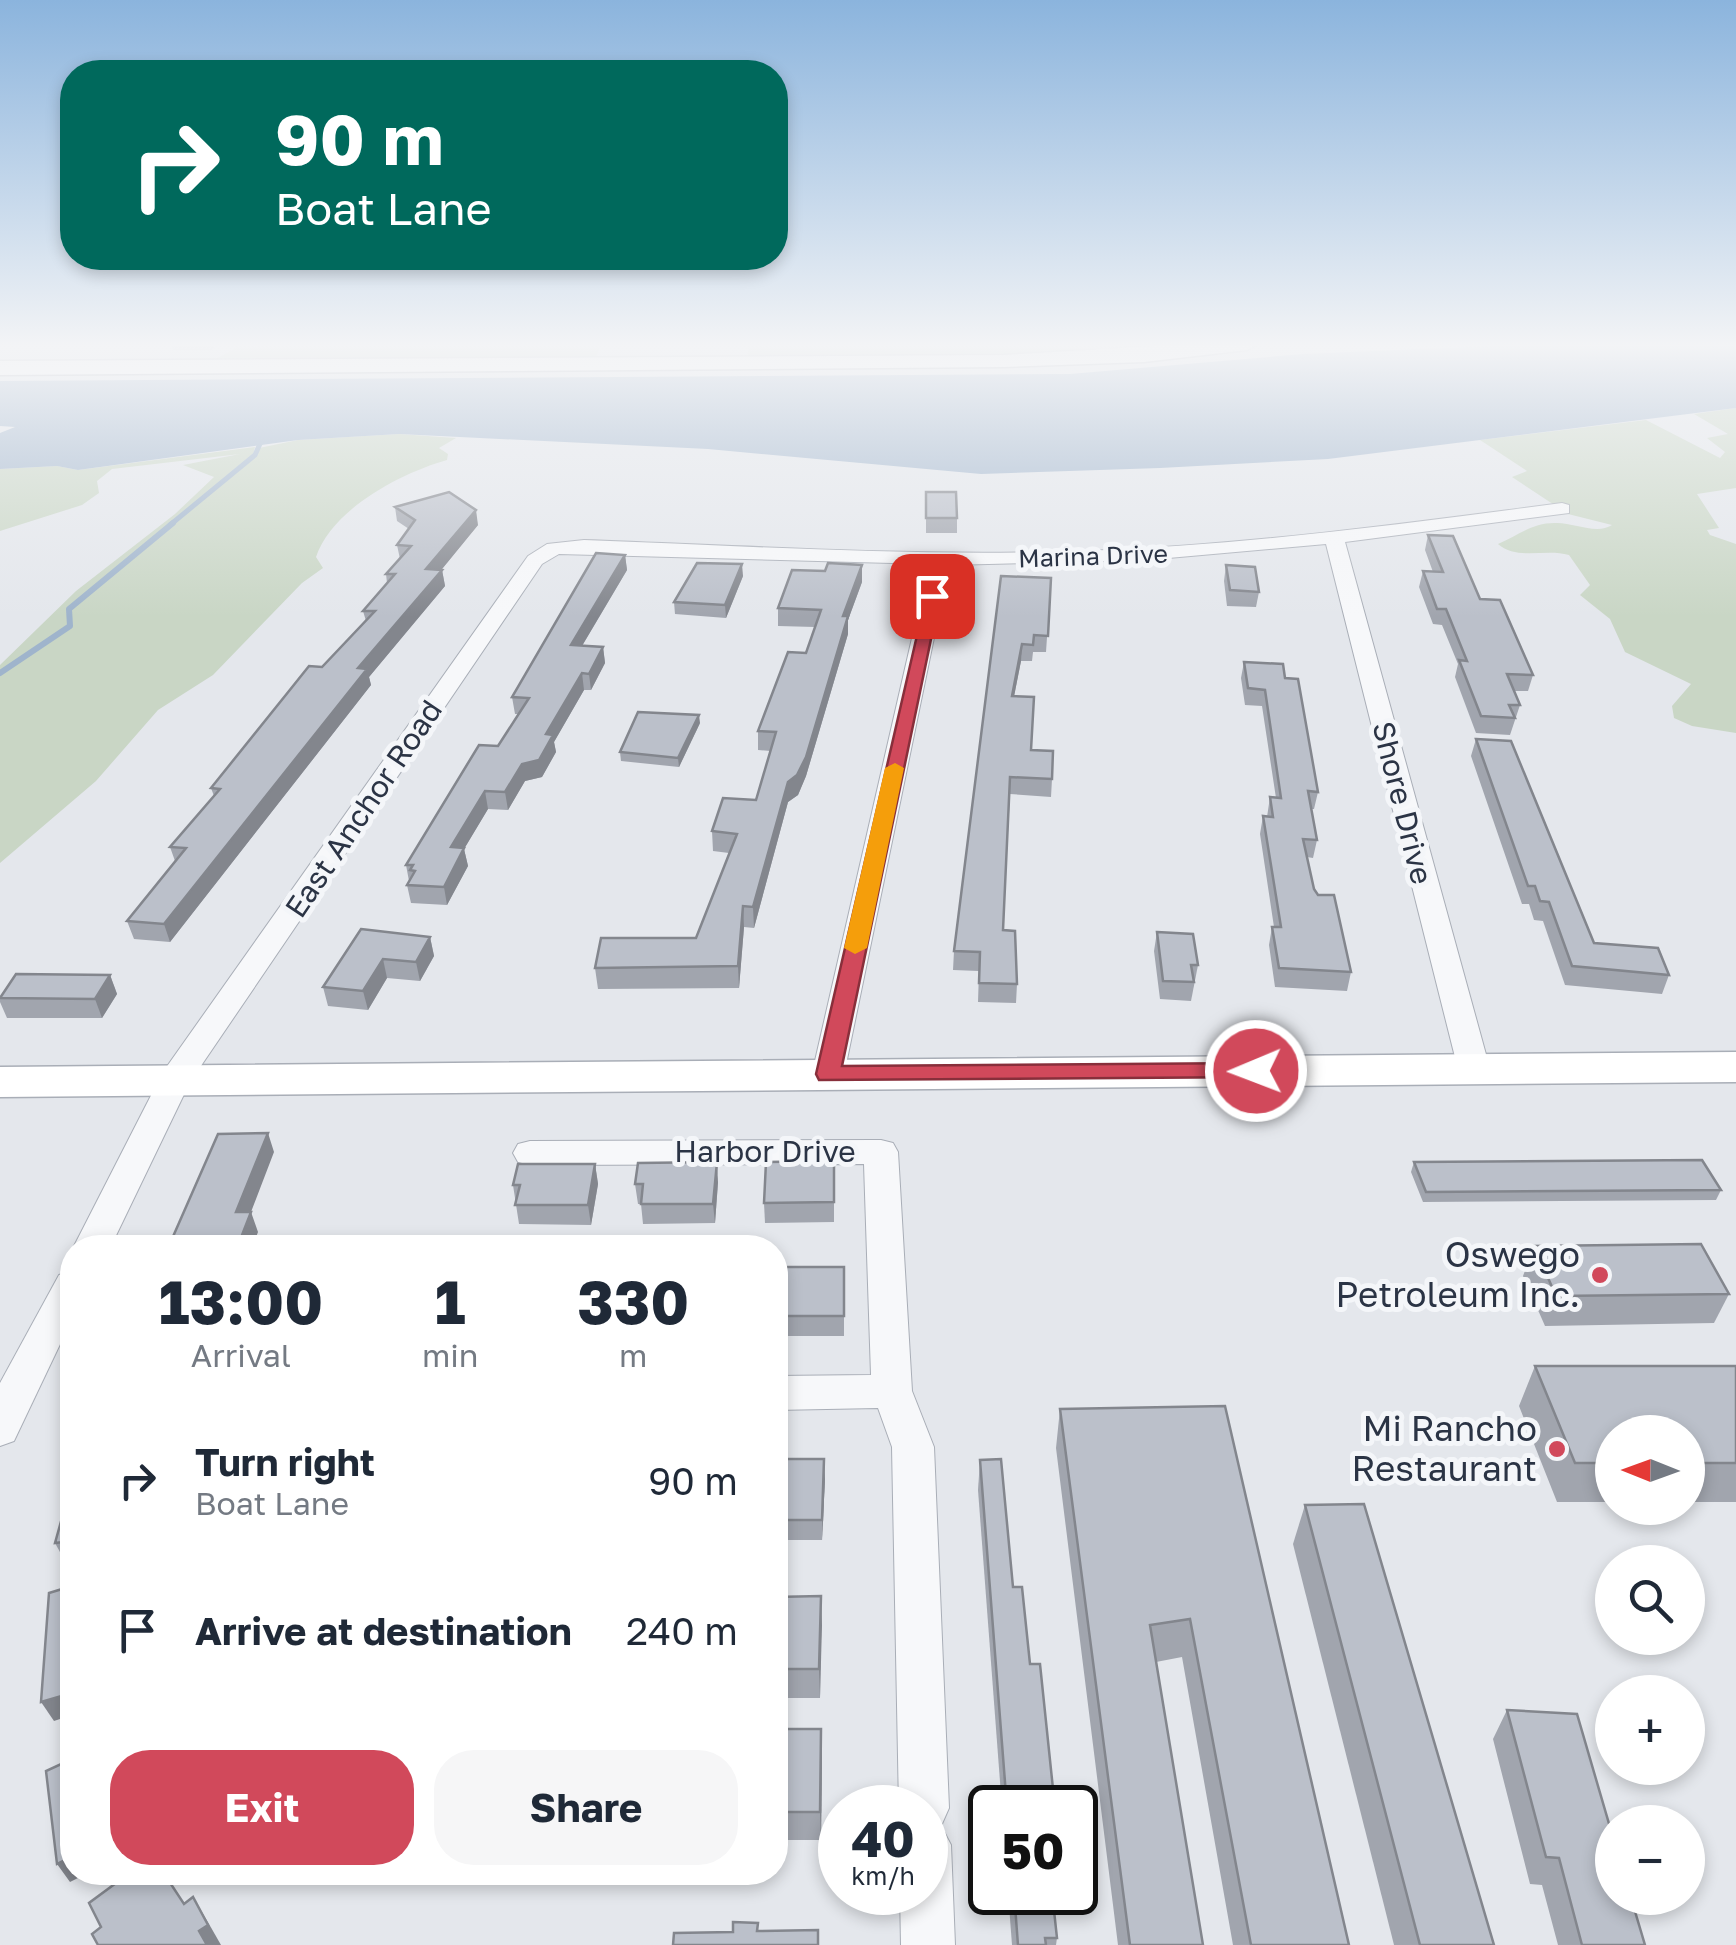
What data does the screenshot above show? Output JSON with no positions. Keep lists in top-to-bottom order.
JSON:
{
  "streets": {
    "street": [
      "Marina Drive",
      "Shore Drive",
      "East Anchor Road",
      "Harbor Drive"
    ]
  },
  "crossings": [
    ["Marina Drive", "Shore Drive"],
    ["Marina Drive", "East Anchor Road"]
  ],
  "places": ["Oswego Petroleum Inc.", "Mi Rancho Restaurant"],
  "north": "left",
  "page": {
    "turn": ["90 m", "Boat Lane"],
    "eta": [
      "13:00",
      "Arrival",
      "1",
      "min",
      "330",
      "m"
    ],
    "list": [
      {
        "name": "Turn right",
        "note": "Boat Lane",
        "value": "90 m"
      },
      {
        "name": "Arrive at destination",
        "value": "240 m"
      }
    ],
    "map_buttons": ["+", "−"],
    "buttons": ["Exit", "Share"],
    "speed": "40 km/h",
    "limit": "50"
  }
}
